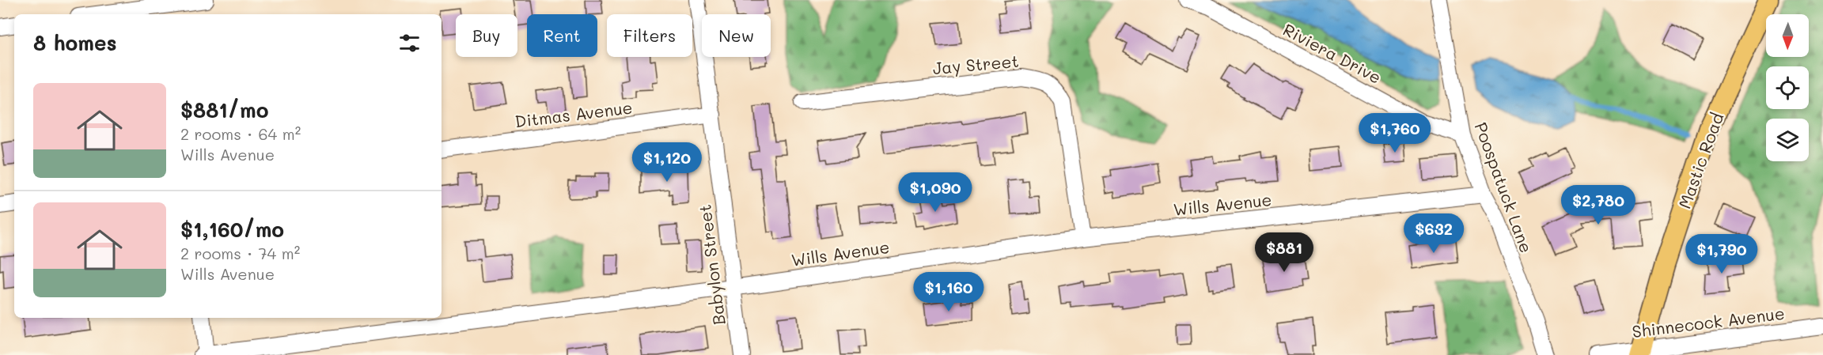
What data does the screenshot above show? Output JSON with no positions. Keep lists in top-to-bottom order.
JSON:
{
  "streets": {
    "main road": ["Mastic Road"],
    "street": [
      "Riviera Drive",
      "Jay Street",
      "Ditmas Avenue",
      "Poospatuck Lane",
      "Wills Avenue",
      "Babylon Street",
      "Shinnecock Avenue"
    ]
  },
  "crossings": [
    ["Riviera Drive", "Poospatuck Lane"],
    ["Jay Street", "Wills Avenue"],
    ["Ditmas Avenue", "Babylon Street"],
    ["Mastic Road", "Shinnecock Avenue"],
    ["Poospatuck Lane", "Wills Avenue"],
    ["Wills Avenue", "Babylon Street"]
  ],
  "north": "bottom",
  "page": {
    "chip": [
      "Buy",
      "Rent",
      "Filters",
      "New"
    ],
    "heading": "8 homes",
    "list": [
      {
        "name": "$881/mo",
        "note": "2 rooms · 64 m² · Wills Avenue"
      },
      {
        "name": "$1,160/mo",
        "note": "2 rooms · 74 m² · Wills Avenue"
      }
    ],
    "price": [
      "$1,760",
      "$1,120",
      "$1,090",
      "$2,780",
      "$632",
      "$881",
      "$1,790",
      "$1,160"
    ]
  }
}
